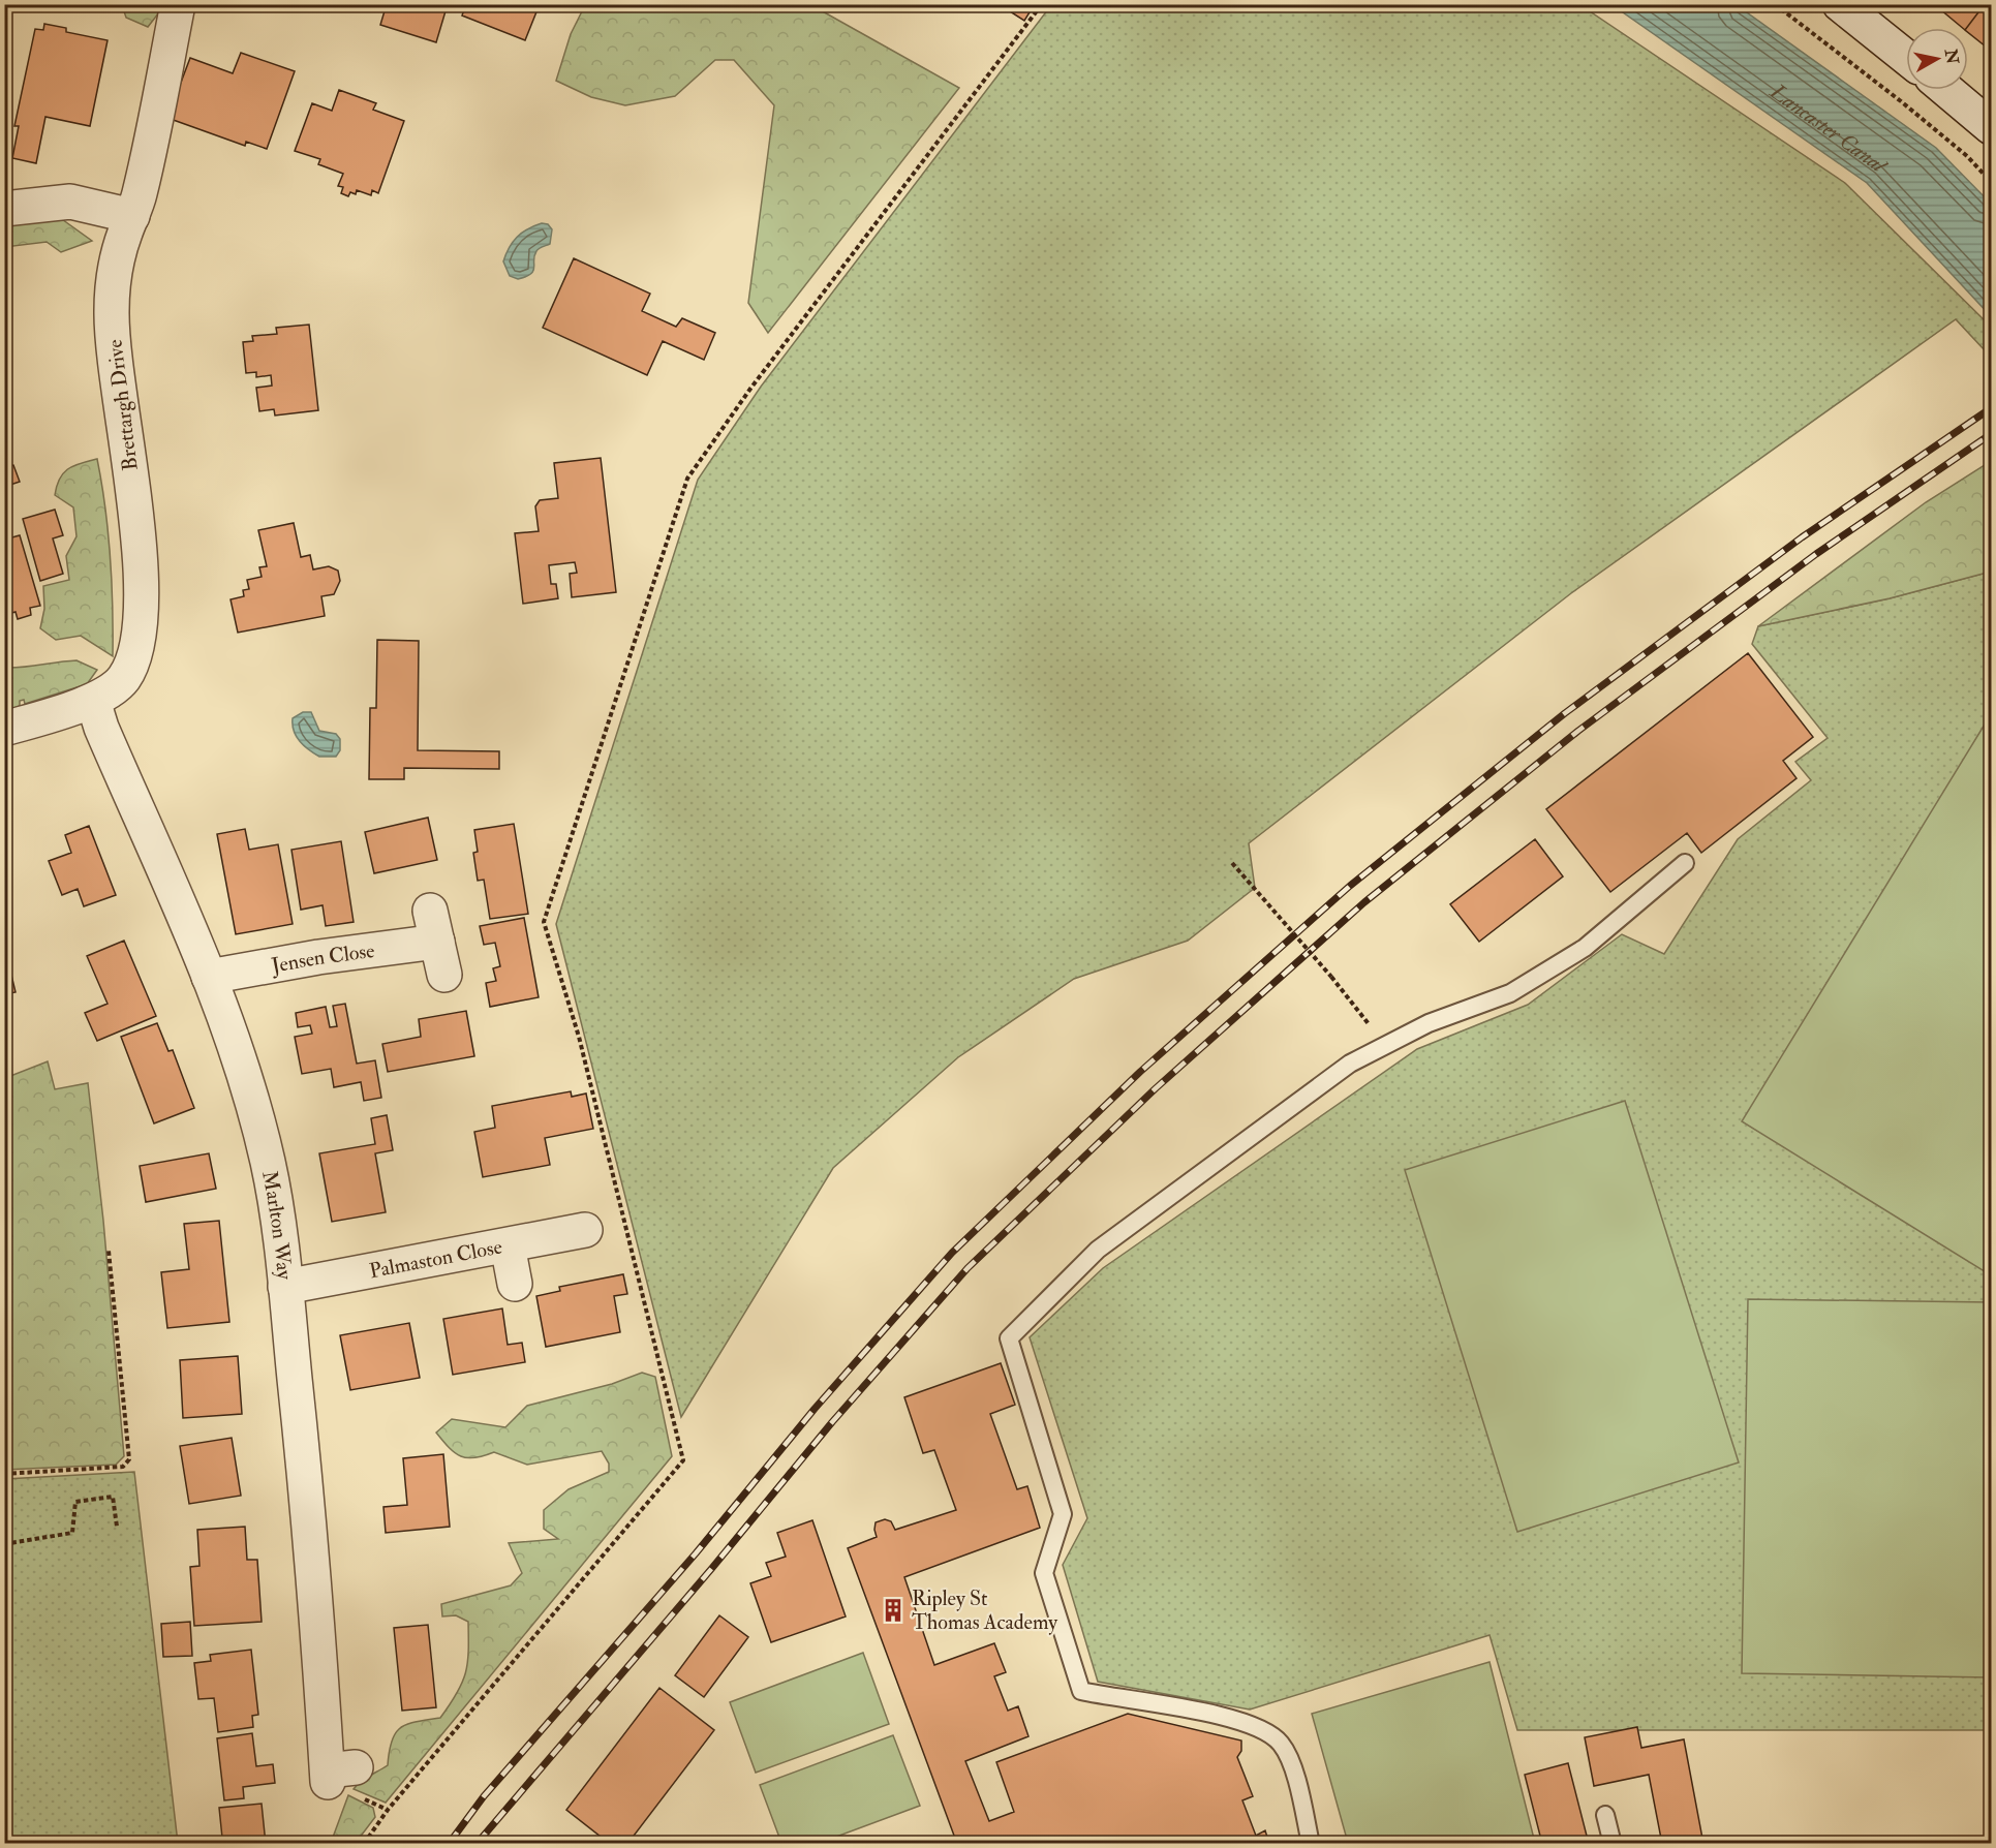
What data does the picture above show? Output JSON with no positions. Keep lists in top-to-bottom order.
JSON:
{
  "streets": {
    "street": [
      "Brettargh Drive",
      "Jensen Close",
      "Marlton Way",
      "Palmaston Close"
    ]
  },
  "crossings": [
    ["Brettargh Drive", "Marlton Way"],
    ["Jensen Close", "Marlton Way"],
    ["Marlton Way", "Palmaston Close"]
  ],
  "water": ["Lancaster Canal"],
  "places": {
    "building": ["Ripley St Thomas Academy"]
  },
  "north": "right"
}
